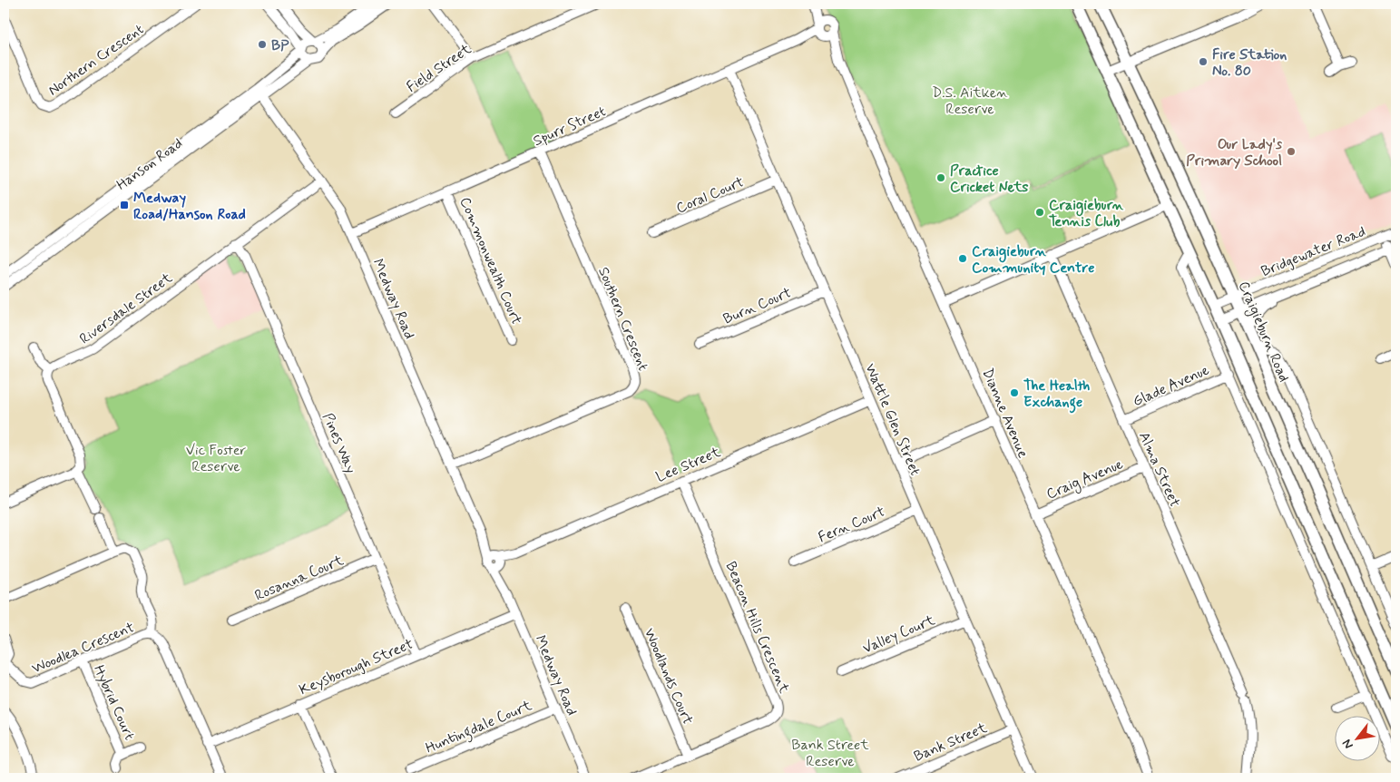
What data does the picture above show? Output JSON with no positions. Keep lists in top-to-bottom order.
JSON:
{
  "streets": {
    "main road": ["Craigieburn Road"],
    "street": [
      "Northern Crescent",
      "Field Street",
      "Spurr Street",
      "Hanson Road",
      "Coral Court",
      "Bridgewater Road",
      "Commonwealth Court",
      "Medway Road",
      "Burn Court",
      "Riversdale Street",
      "Southern Crescent",
      "Glade Avenue",
      "Dianne Avenue",
      "Wattle Glen Street",
      "Pines Way",
      "Lee Street",
      "Alma Street",
      "Craig Avenue",
      "Fern Court",
      "Rosanna Court",
      "Beacon Hills Crescent",
      "Valley Court",
      "Woodlea Crescent",
      "Keysborough Street",
      "Woodlands Court",
      "Hybrid Court",
      "Huntingdale Court",
      "Bank Street"
    ]
  },
  "crossings": [
    ["Spurr Street", "Commonwealth Court"],
    ["Spurr Street", "Medway Road"],
    ["Spurr Street", "Southern Crescent"],
    ["Spurr Street", "Dianne Avenue"],
    ["Spurr Street", "Wattle Glen Street"],
    ["Hanson Road", "Medway Road"],
    ["Coral Court", "Wattle Glen Street"],
    ["Bridgewater Road", "Craigieburn Road"],
    ["Medway Road", "Riversdale Street"],
    ["Medway Road", "Southern Crescent"],
    ["Medway Road", "Lee Street"],
    ["Medway Road", "Keysborough Street"],
    ["Medway Road", "Huntingdale Court"],
    ["Burn Court", "Wattle Glen Street"],
    ["Riversdale Street", "Pines Way"],
    ["Glade Avenue", "Alma Street"],
    ["Dianne Avenue", "Craig Avenue"],
    ["Wattle Glen Street", "Lee Street"],
    ["Wattle Glen Street", "Fern Court"],
    ["Wattle Glen Street", "Valley Court"],
    ["Wattle Glen Street", "Bank Street"],
    ["Pines Way", "Rosanna Court"],
    ["Pines Way", "Keysborough Street"],
    ["Lee Street", "Beacon Hills Crescent"],
    ["Alma Street", "Craig Avenue"],
    ["Beacon Hills Crescent", "Woodlands Court"],
    ["Woodlea Crescent", "Keysborough Street"],
    ["Woodlea Crescent", "Hybrid Court"]
  ],
  "parks": ["D.S. Aitken Reserve", "Vic Foster Reserve", "Bank Street Reserve"],
  "places": {
    "other": [
      "BP",
      "Fire Station No. 80",
      "Our Lady's Primary School",
      "Practice Cricket Nets",
      "Craigieburn Tennis Club",
      "Craigieburn Community Centre",
      "The Health Exchange"
    ],
    "transit": ["Medway Road/Hanson Road"]
  },
  "north": "bottom left"
}
